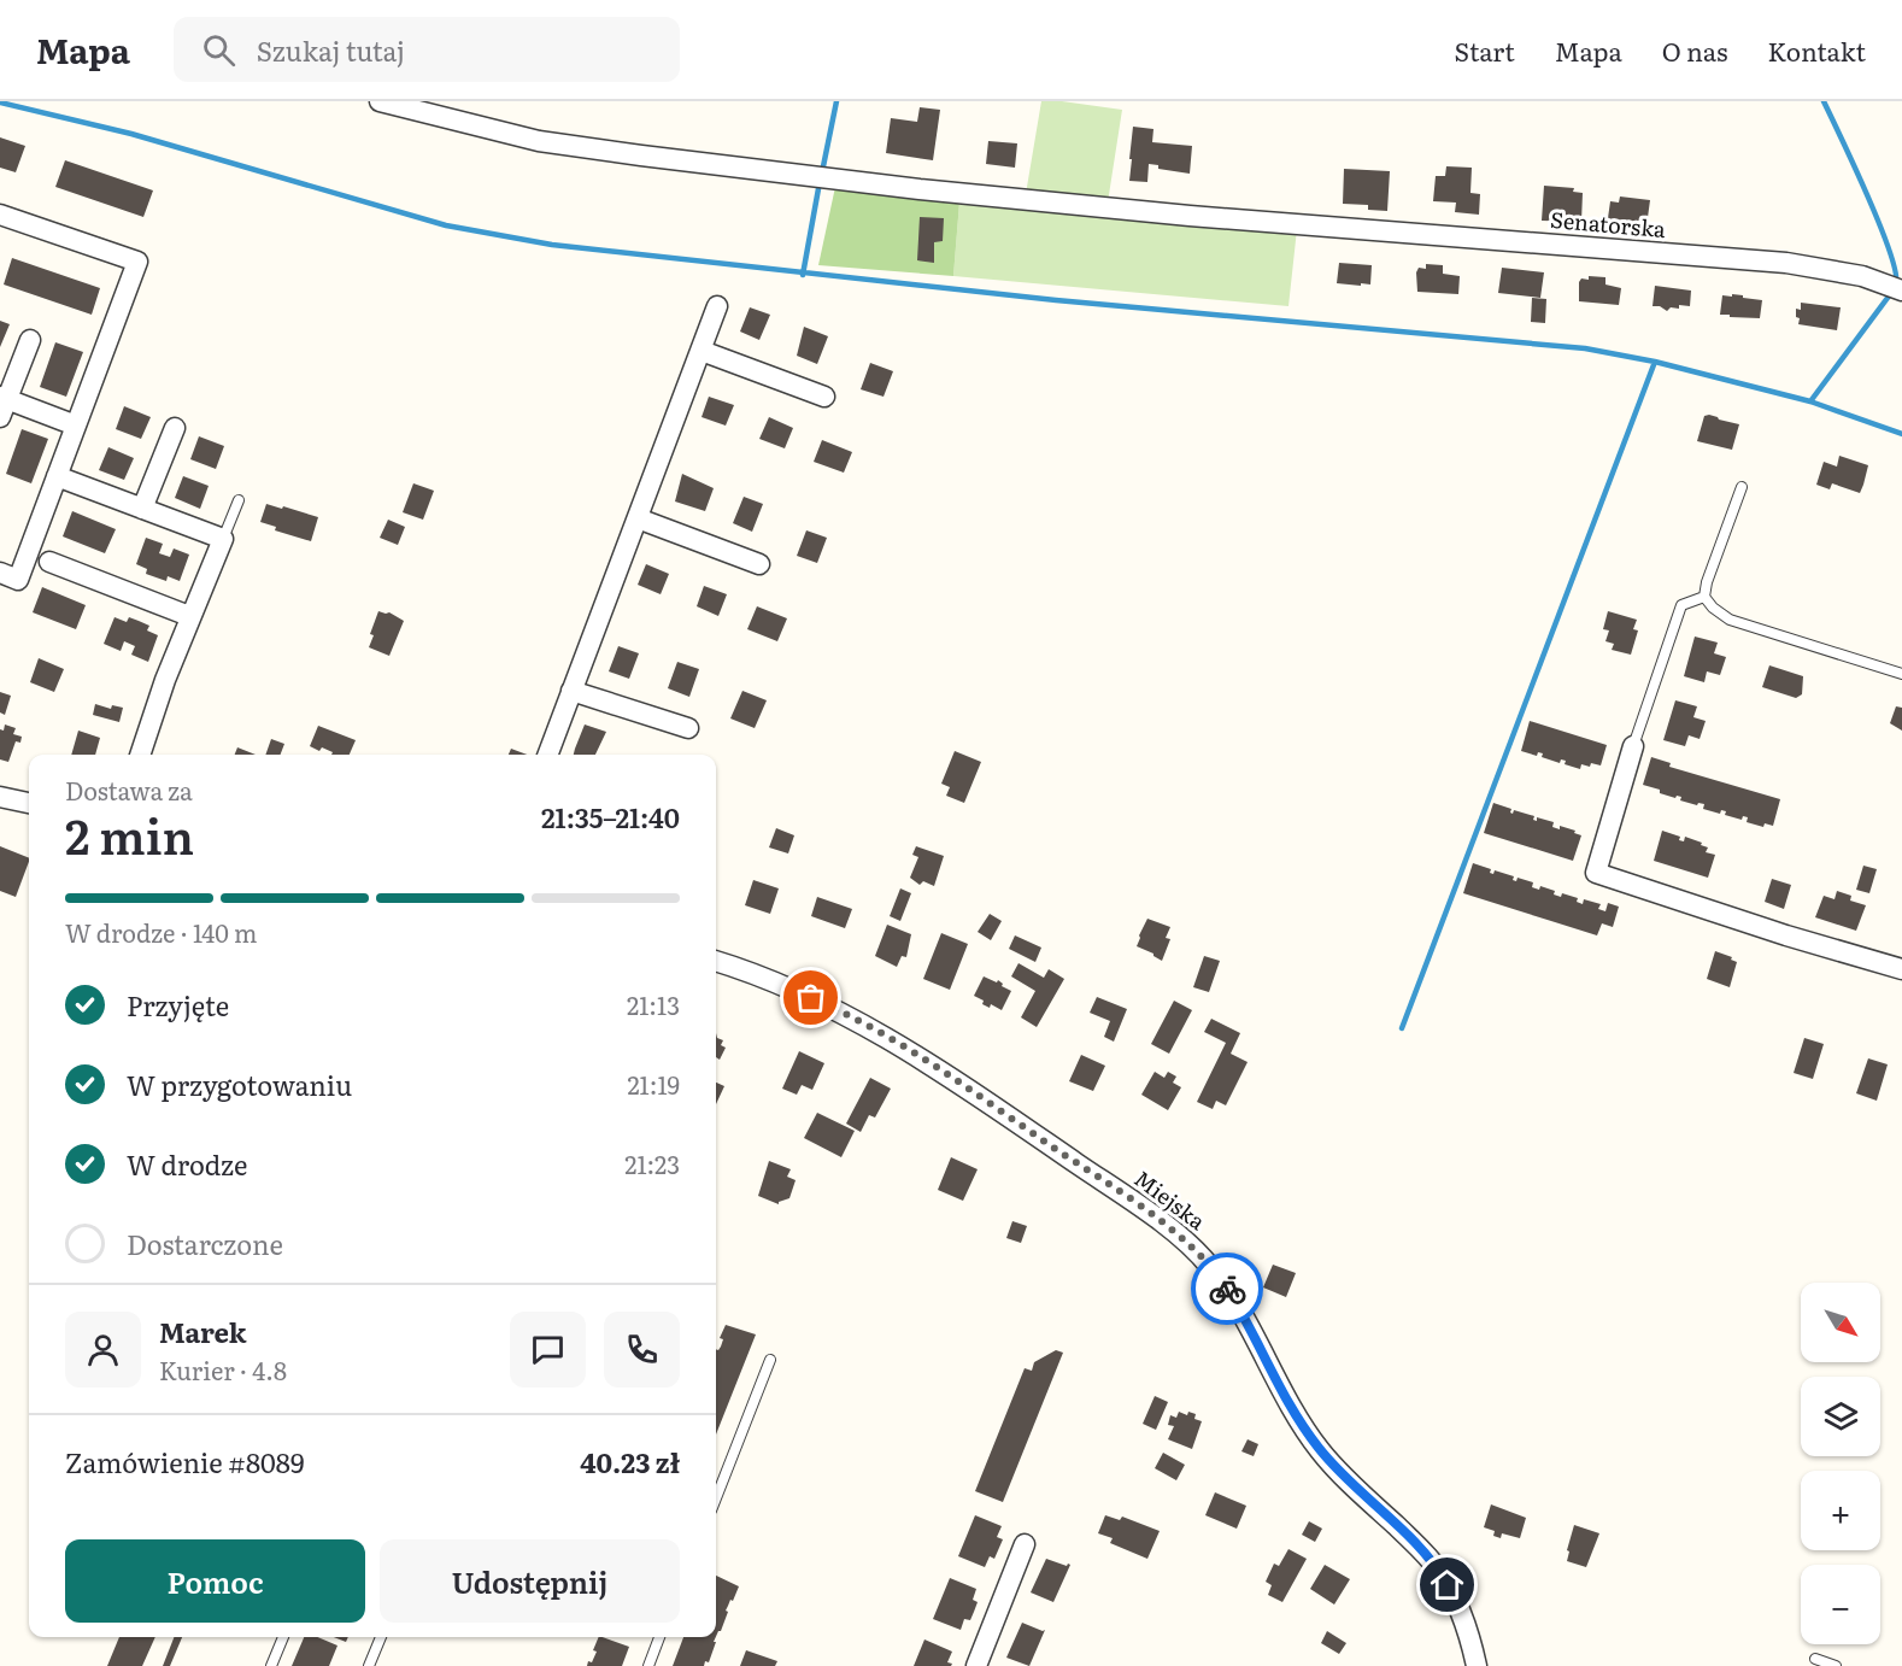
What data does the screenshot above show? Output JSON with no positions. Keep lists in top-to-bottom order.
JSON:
{
  "streets": {
    "street": ["Senatorska", "Miejska"]
  },
  "north": "bottom right",
  "page": {
    "header": "Mapa",
    "search": "Szukaj tutaj",
    "nav": [
      "Start",
      "Mapa",
      "O nas",
      "Kontakt"
    ],
    "heading": ["2 min", "Dostawa za", "21:35–21:40"],
    "panel": [
      "Marek",
      "Kurier · 4.8",
      "Zamówienie #8089",
      "40.23 zł"
    ],
    "bar": "W drodze · 140 m",
    "list": [
      ["Przyjęte", "21:13"],
      ["W przygotowaniu", "21:19"],
      ["W drodze", "21:23"],
      "Dostarczone"
    ],
    "map_buttons": ["+", "−"],
    "buttons": ["Pomoc", "Udostępnij"]
  }
}
